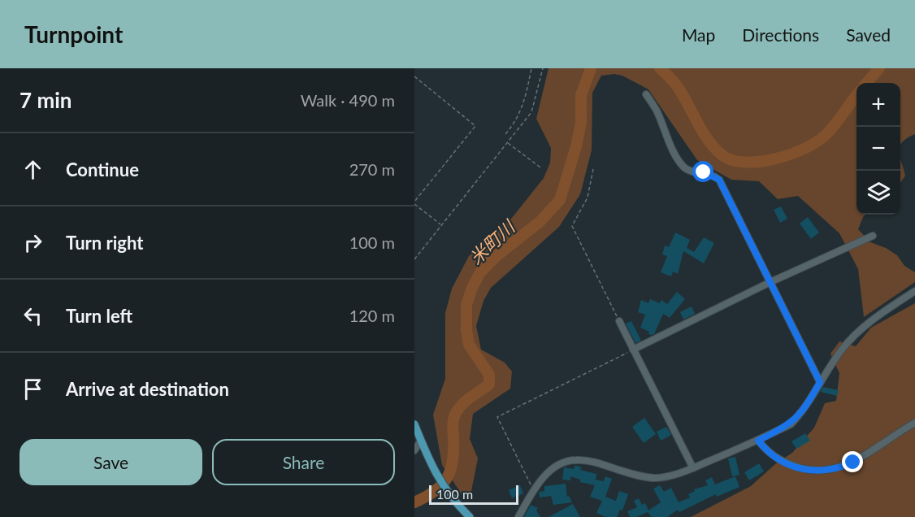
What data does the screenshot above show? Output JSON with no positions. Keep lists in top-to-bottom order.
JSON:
{
  "water": ["米町川"],
  "scale_bar": "100 m",
  "page": {
    "header": "Turnpoint",
    "nav": ["Map", "Directions", "Saved"],
    "heading": ["7 min", "Walk · 490 m"],
    "map_buttons": ["+", "−"],
    "list": [
      ["Continue", "270 m"],
      ["Turn right", "100 m"],
      ["Turn left", "120 m"],
      "Arrive at destination"
    ],
    "buttons": ["Save", "Share"],
    "scale": "100 m"
  }
}
